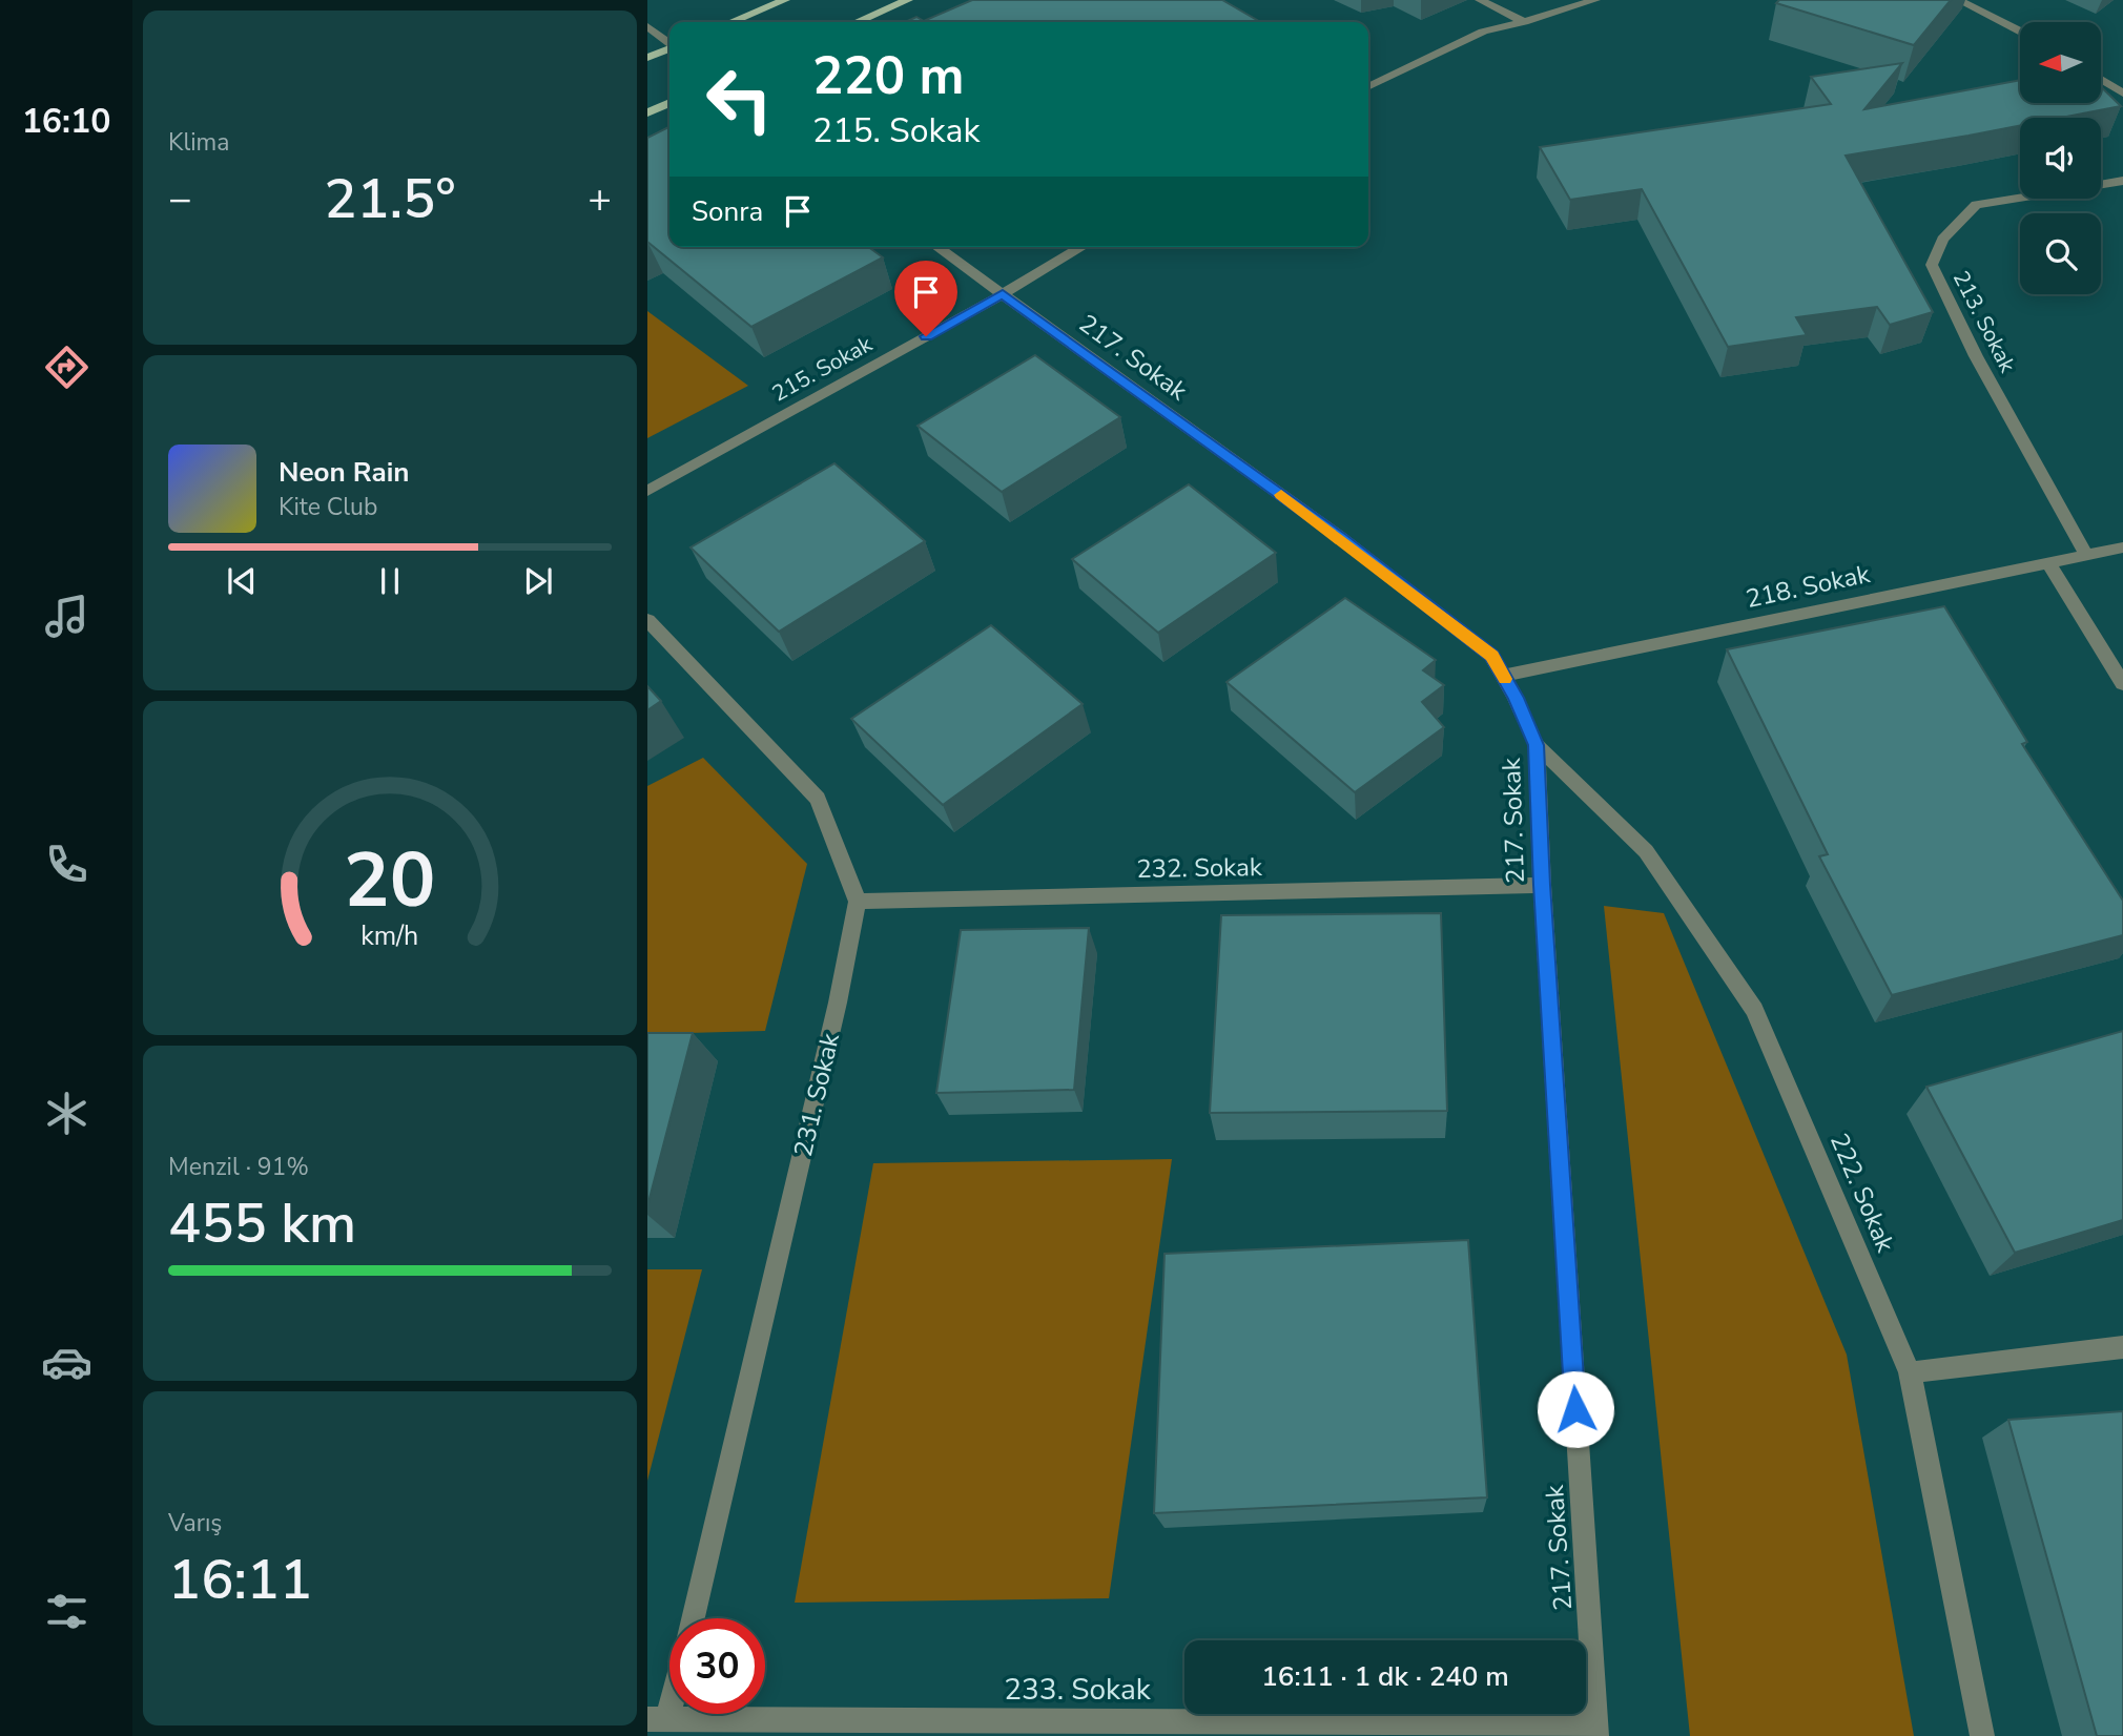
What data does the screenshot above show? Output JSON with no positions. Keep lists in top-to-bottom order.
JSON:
{
  "streets": {
    "street": [
      "213. Sokak",
      "217. Sokak",
      "215. Sokak",
      "218. Sokak",
      "232. Sokak",
      "231. Sokak",
      "222. Sokak",
      "233. Sokak"
    ]
  },
  "crossings": [
    ["213. Sokak", "218. Sokak"],
    ["217. Sokak", "215. Sokak"],
    ["217. Sokak", "218. Sokak"],
    ["217. Sokak", "232. Sokak"],
    ["217. Sokak", "222. Sokak"],
    ["217. Sokak", "233. Sokak"],
    ["232. Sokak", "231. Sokak"]
  ],
  "north": "left",
  "page": {
    "tabs": "16:10",
    "tile": [
      "Klima",
      ["Menzil · 91%", "455 km"],
      ["Varış", "16:11"]
    ],
    "turn": ["220 m", "215. Sokak"],
    "heat": ["−", "21.5°", "+"],
    "then": "Sonra",
    "song": ["Neon Rain", "Kite Club"],
    "limit": "30",
    "trip": "16:11 · 1 dk · 240 m",
    "gauge": ["20", "km/h"]
  }
}
